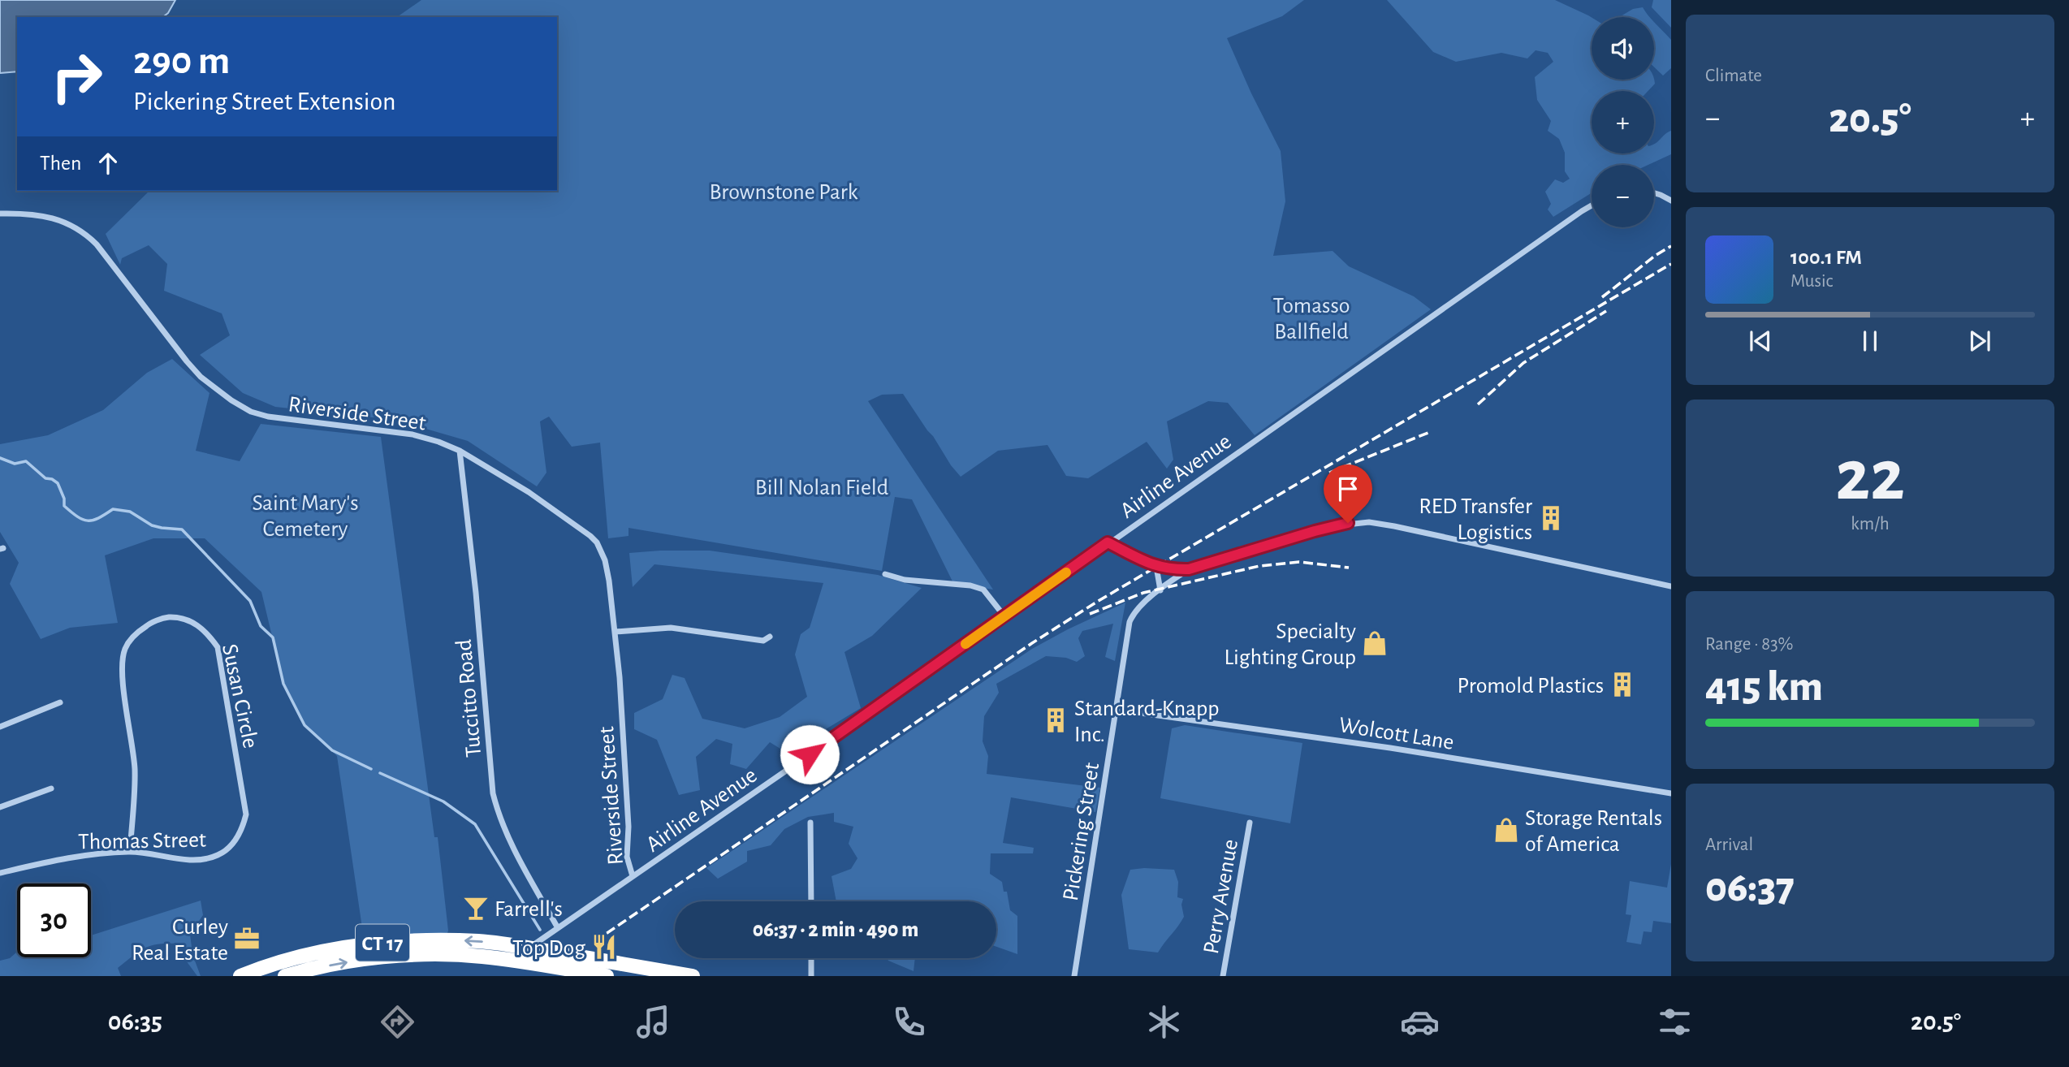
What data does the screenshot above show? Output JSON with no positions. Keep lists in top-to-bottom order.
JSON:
{
  "streets": {
    "highway": ["CT 17"],
    "street": [
      "Riverside Street",
      "Airline Avenue",
      "Susan Circle",
      "Tuccitto Road",
      "Wolcott Lane",
      "Pickering Street",
      "Thomas Street",
      "Perry Avenue"
    ]
  },
  "crossings": [
    ["Riverside Street", "Airline Avenue"],
    ["Riverside Street", "Tuccitto Road"],
    ["Airline Avenue", "Tuccitto Road"],
    ["Airline Avenue", "CT 17"],
    ["Susan Circle", "Thomas Street"],
    ["Wolcott Lane", "Pickering Street"]
  ],
  "parks": [
    "Brownstone Park",
    "Tomasso Ballfield",
    "Bill Nolan Field",
    "Saint Mary's Cemetery"
  ],
  "places": {
    "building": ["RED Transfer Logistics", "Promold Plastics", "Standard-Knapp Inc."],
    "shop": ["Specialty Lighting Group", "Storage Rentals of America"],
    "bar": ["Farrell's"],
    "office": ["Curley Real Estate"],
    "restaurant": ["Top Dog"]
  },
  "page": {
    "tile": [
      "Climate",
      ["22", "km/h"],
      ["Range · 83%", "415 km"],
      ["Arrival", "06:37"]
    ],
    "map_buttons": ["+", "−"],
    "turn": ["290 m", "Pickering Street Extension"],
    "heat": ["−", "20.5°", "+"],
    "then": "Then",
    "song": ["100.1 FM", "Music"],
    "limit": "30",
    "trip": "06:37 · 2 min · 490 m",
    "tabs": ["06:35", "20.5°"]
  }
}
